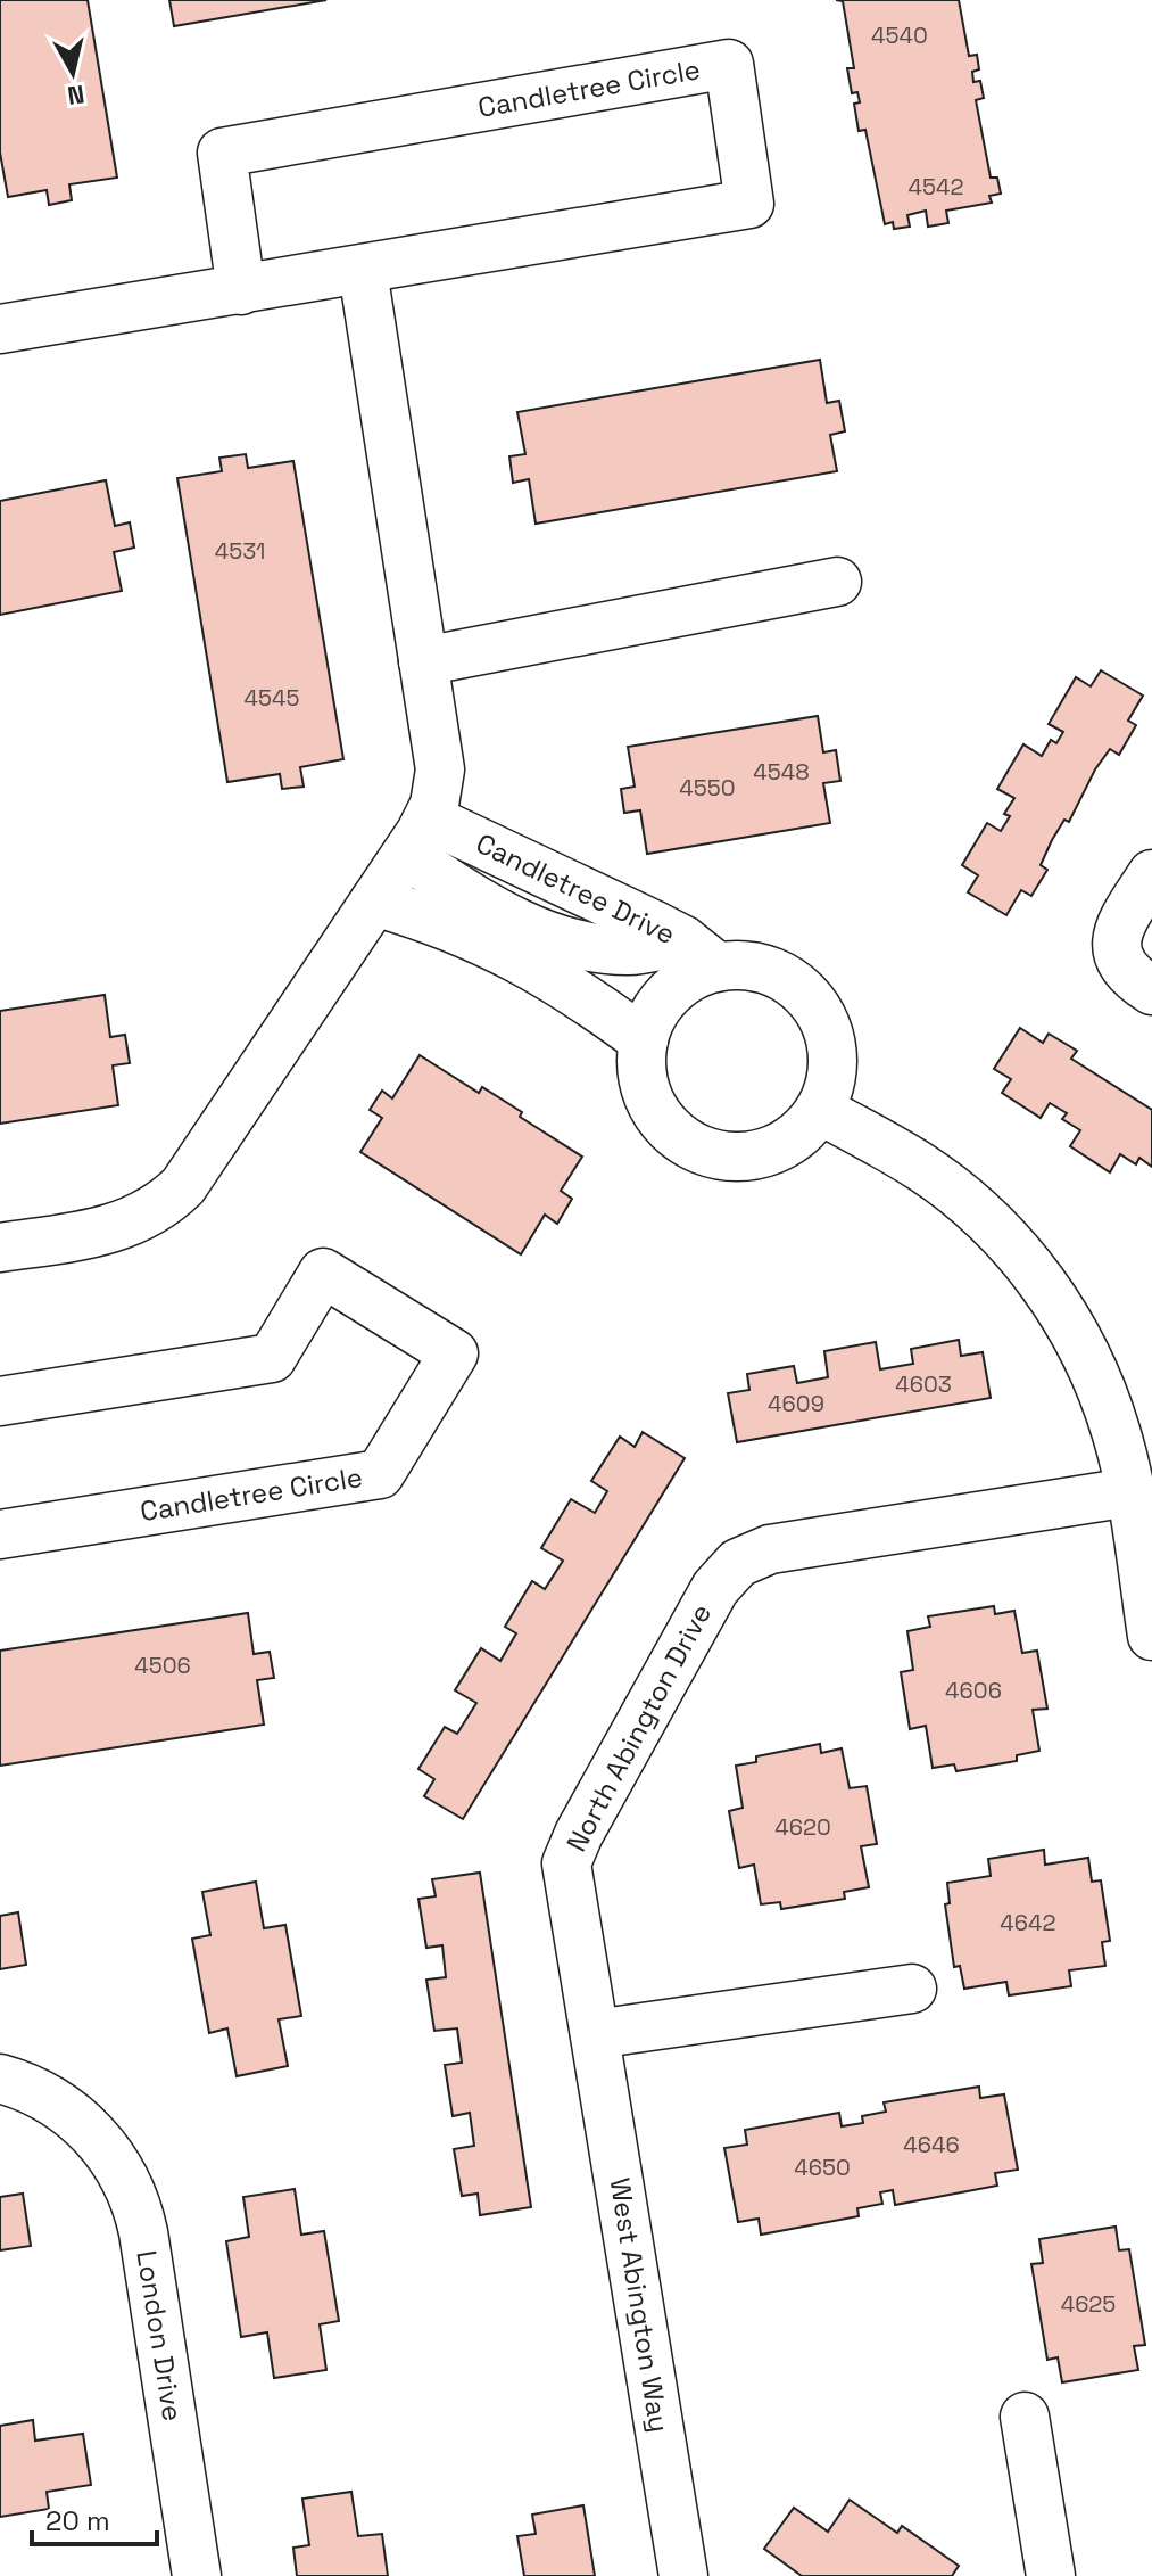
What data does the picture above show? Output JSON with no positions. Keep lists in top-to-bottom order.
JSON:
{
  "streets": {
    "street": [
      "Candletree Circle",
      "Candletree Drive",
      "North Abington Drive",
      "West Abington Way",
      "London Drive"
    ]
  },
  "crossings": [
    ["North Abington Drive", "West Abington Way"]
  ],
  "house_numbers": [
    "4540",
    "4542",
    "4531",
    "4545",
    "4548",
    "4550",
    "4603",
    "4609",
    "4506",
    "4606",
    "4620",
    "4642",
    "4646",
    "4650",
    "4625"
  ],
  "scale_bar": "20 m",
  "north": "bottom"
}
